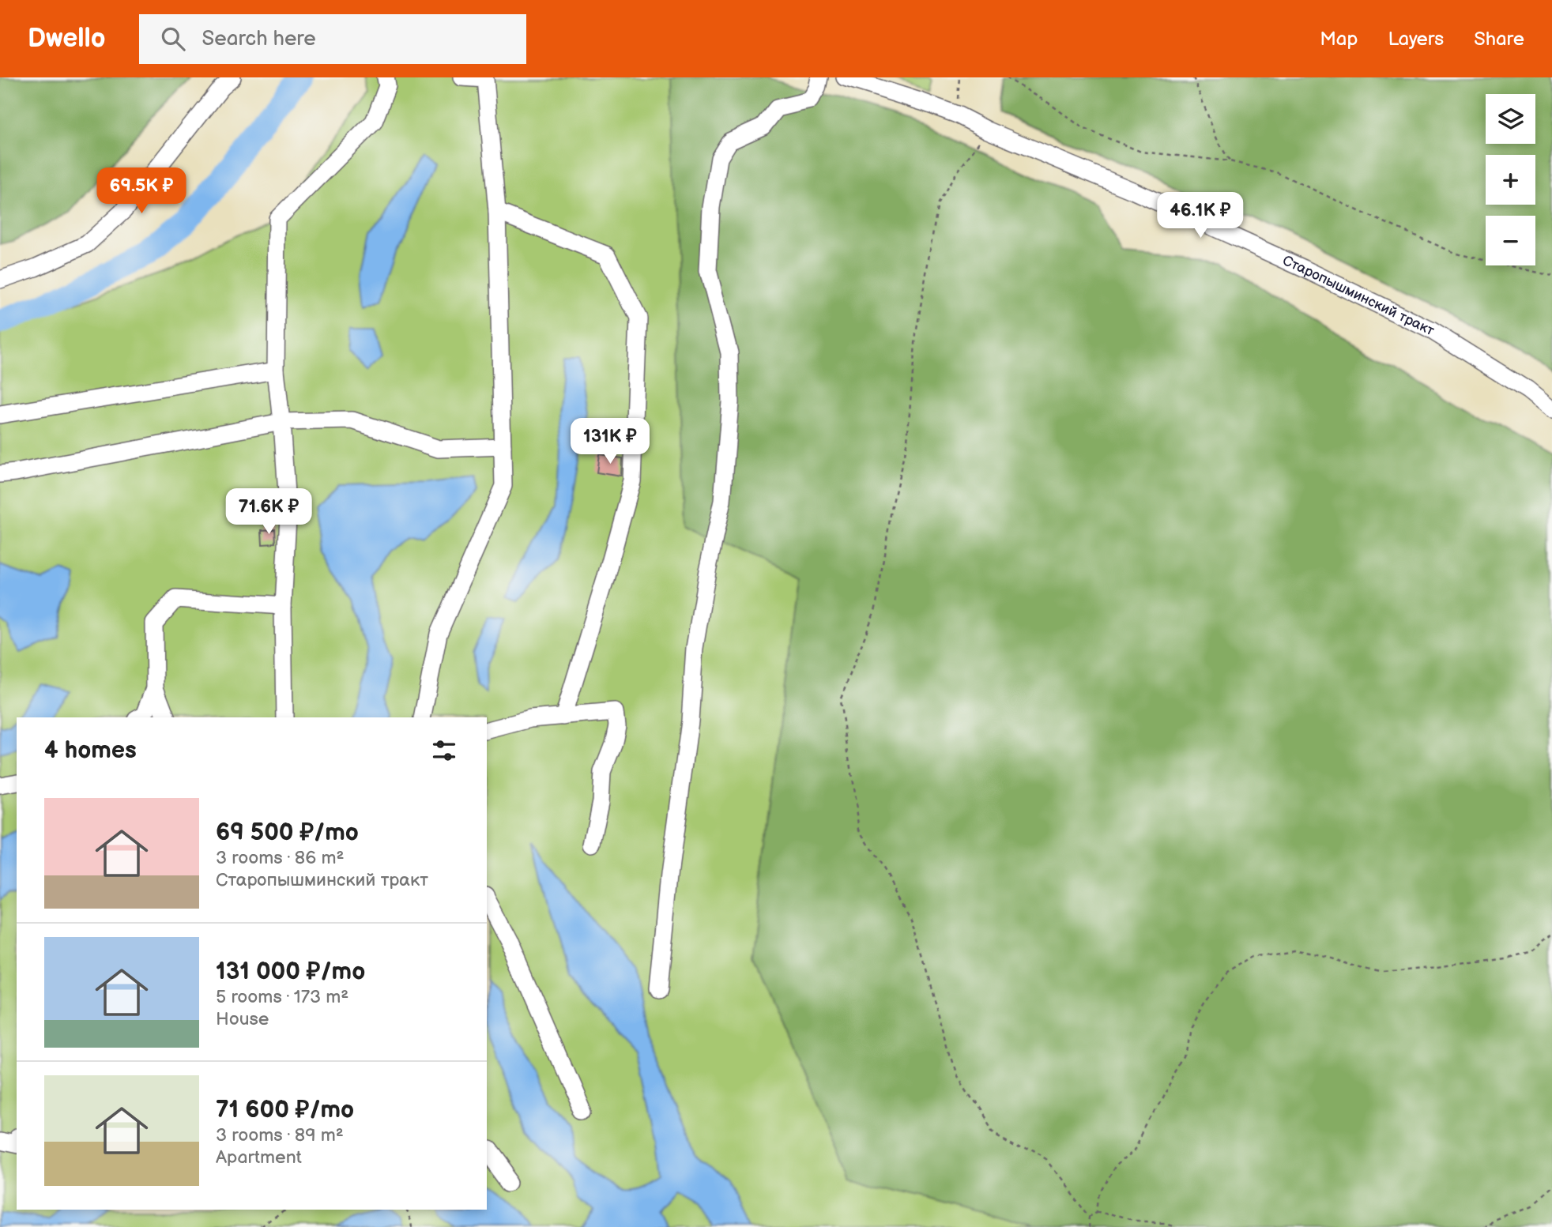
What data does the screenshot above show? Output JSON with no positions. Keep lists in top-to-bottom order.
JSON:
{
  "streets": {
    "street": ["Старопышминский тракт"]
  },
  "page": {
    "header": "Dwello",
    "search": "Search here",
    "nav": ["Map", "Layers", "Share"],
    "map_buttons": ["+", "−"],
    "price": [
      "69.5K ₽",
      "46.1K ₽",
      "131K ₽",
      "71.6K ₽"
    ],
    "heading": "4 homes",
    "list": [
      {
        "name": "69 500 ₽/mo",
        "note": "3 rooms · 86 m² · Старопышминский тракт"
      },
      {
        "name": "131 000 ₽/mo",
        "note": "5 rooms · 173 m² · House"
      },
      {
        "name": "71 600 ₽/mo",
        "note": "3 rooms · 89 m² · Apartment"
      }
    ]
  }
}
